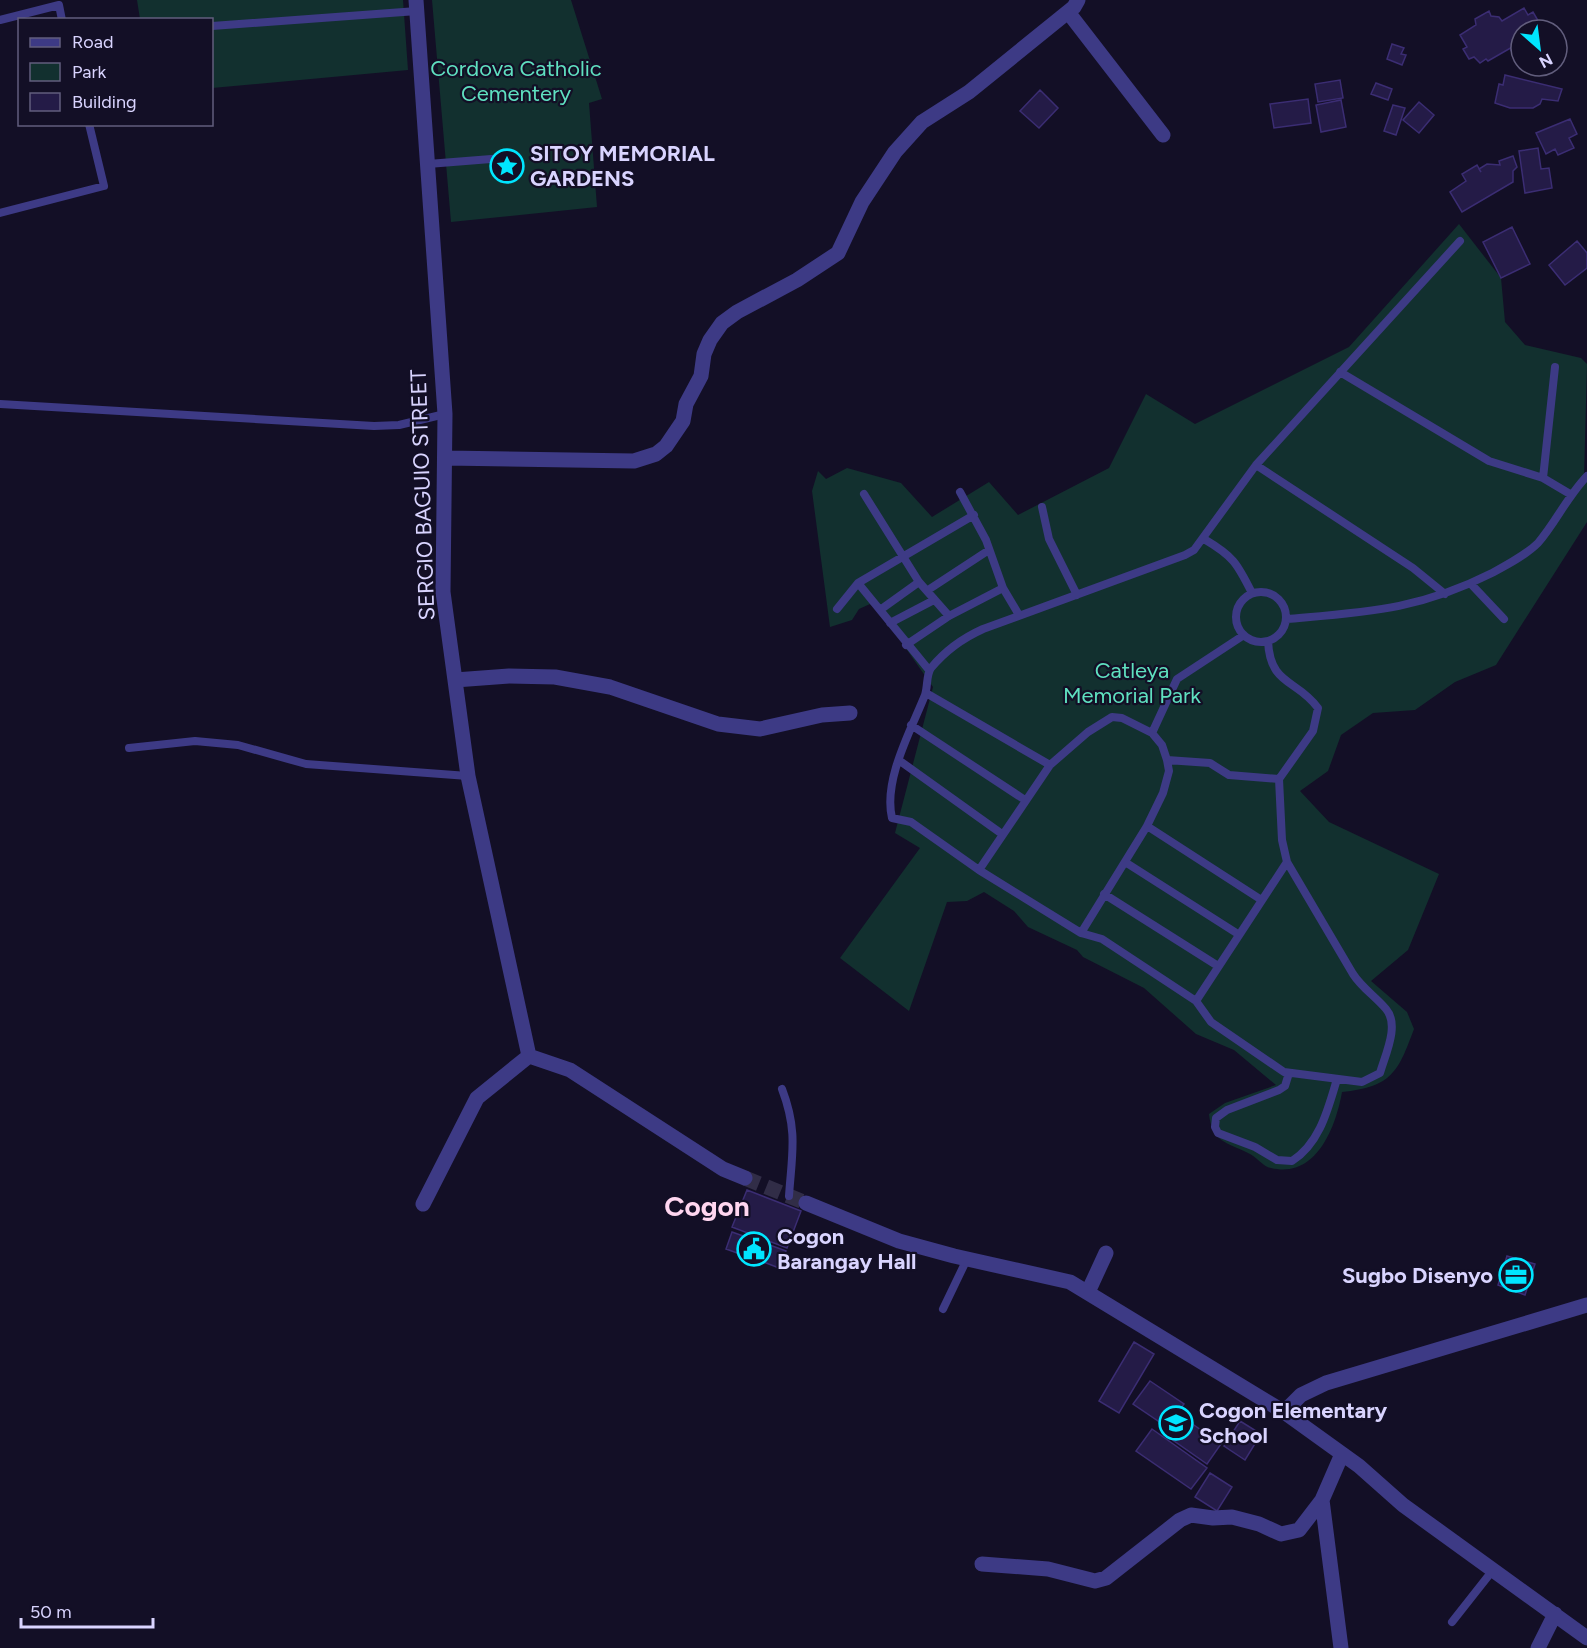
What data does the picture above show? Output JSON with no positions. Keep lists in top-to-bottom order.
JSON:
{
  "streets": {
    "street": ["SERGIO BAGUIO STREET"]
  },
  "districts": ["Cogon"],
  "parks": ["Cordova Catholic Cementery", "Catleya Memorial Park"],
  "places": {
    "place": ["SITOY MEMORIAL GARDENS"],
    "public building": ["Cogon Barangay Hall"],
    "office": ["Sugbo Disenyo"],
    "school or university": ["Cogon Elementary School"]
  },
  "legend": ["Road", "Park", "Building"],
  "scale_bar": "50 m",
  "north": "bottom right"
}
